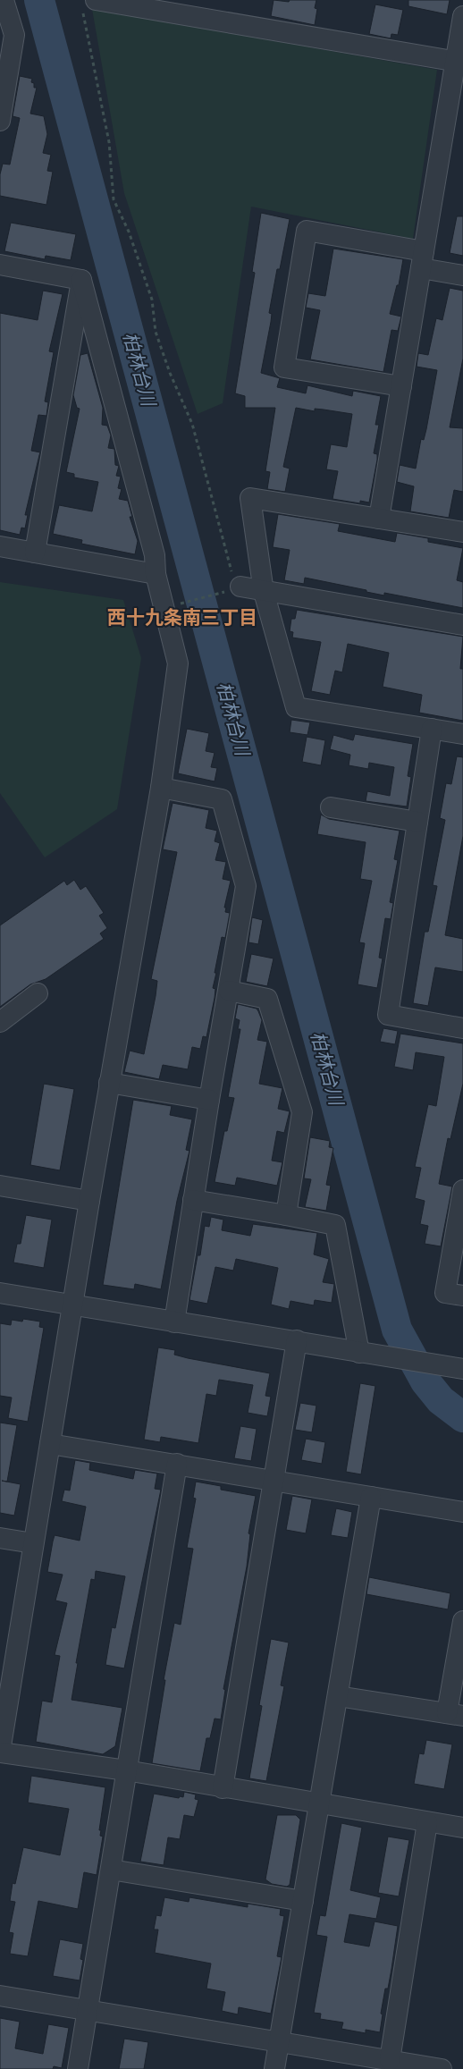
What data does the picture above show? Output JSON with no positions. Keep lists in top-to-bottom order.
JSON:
{
  "districts": ["西十九条南三丁目"],
  "water": ["柏林台川"]
}
